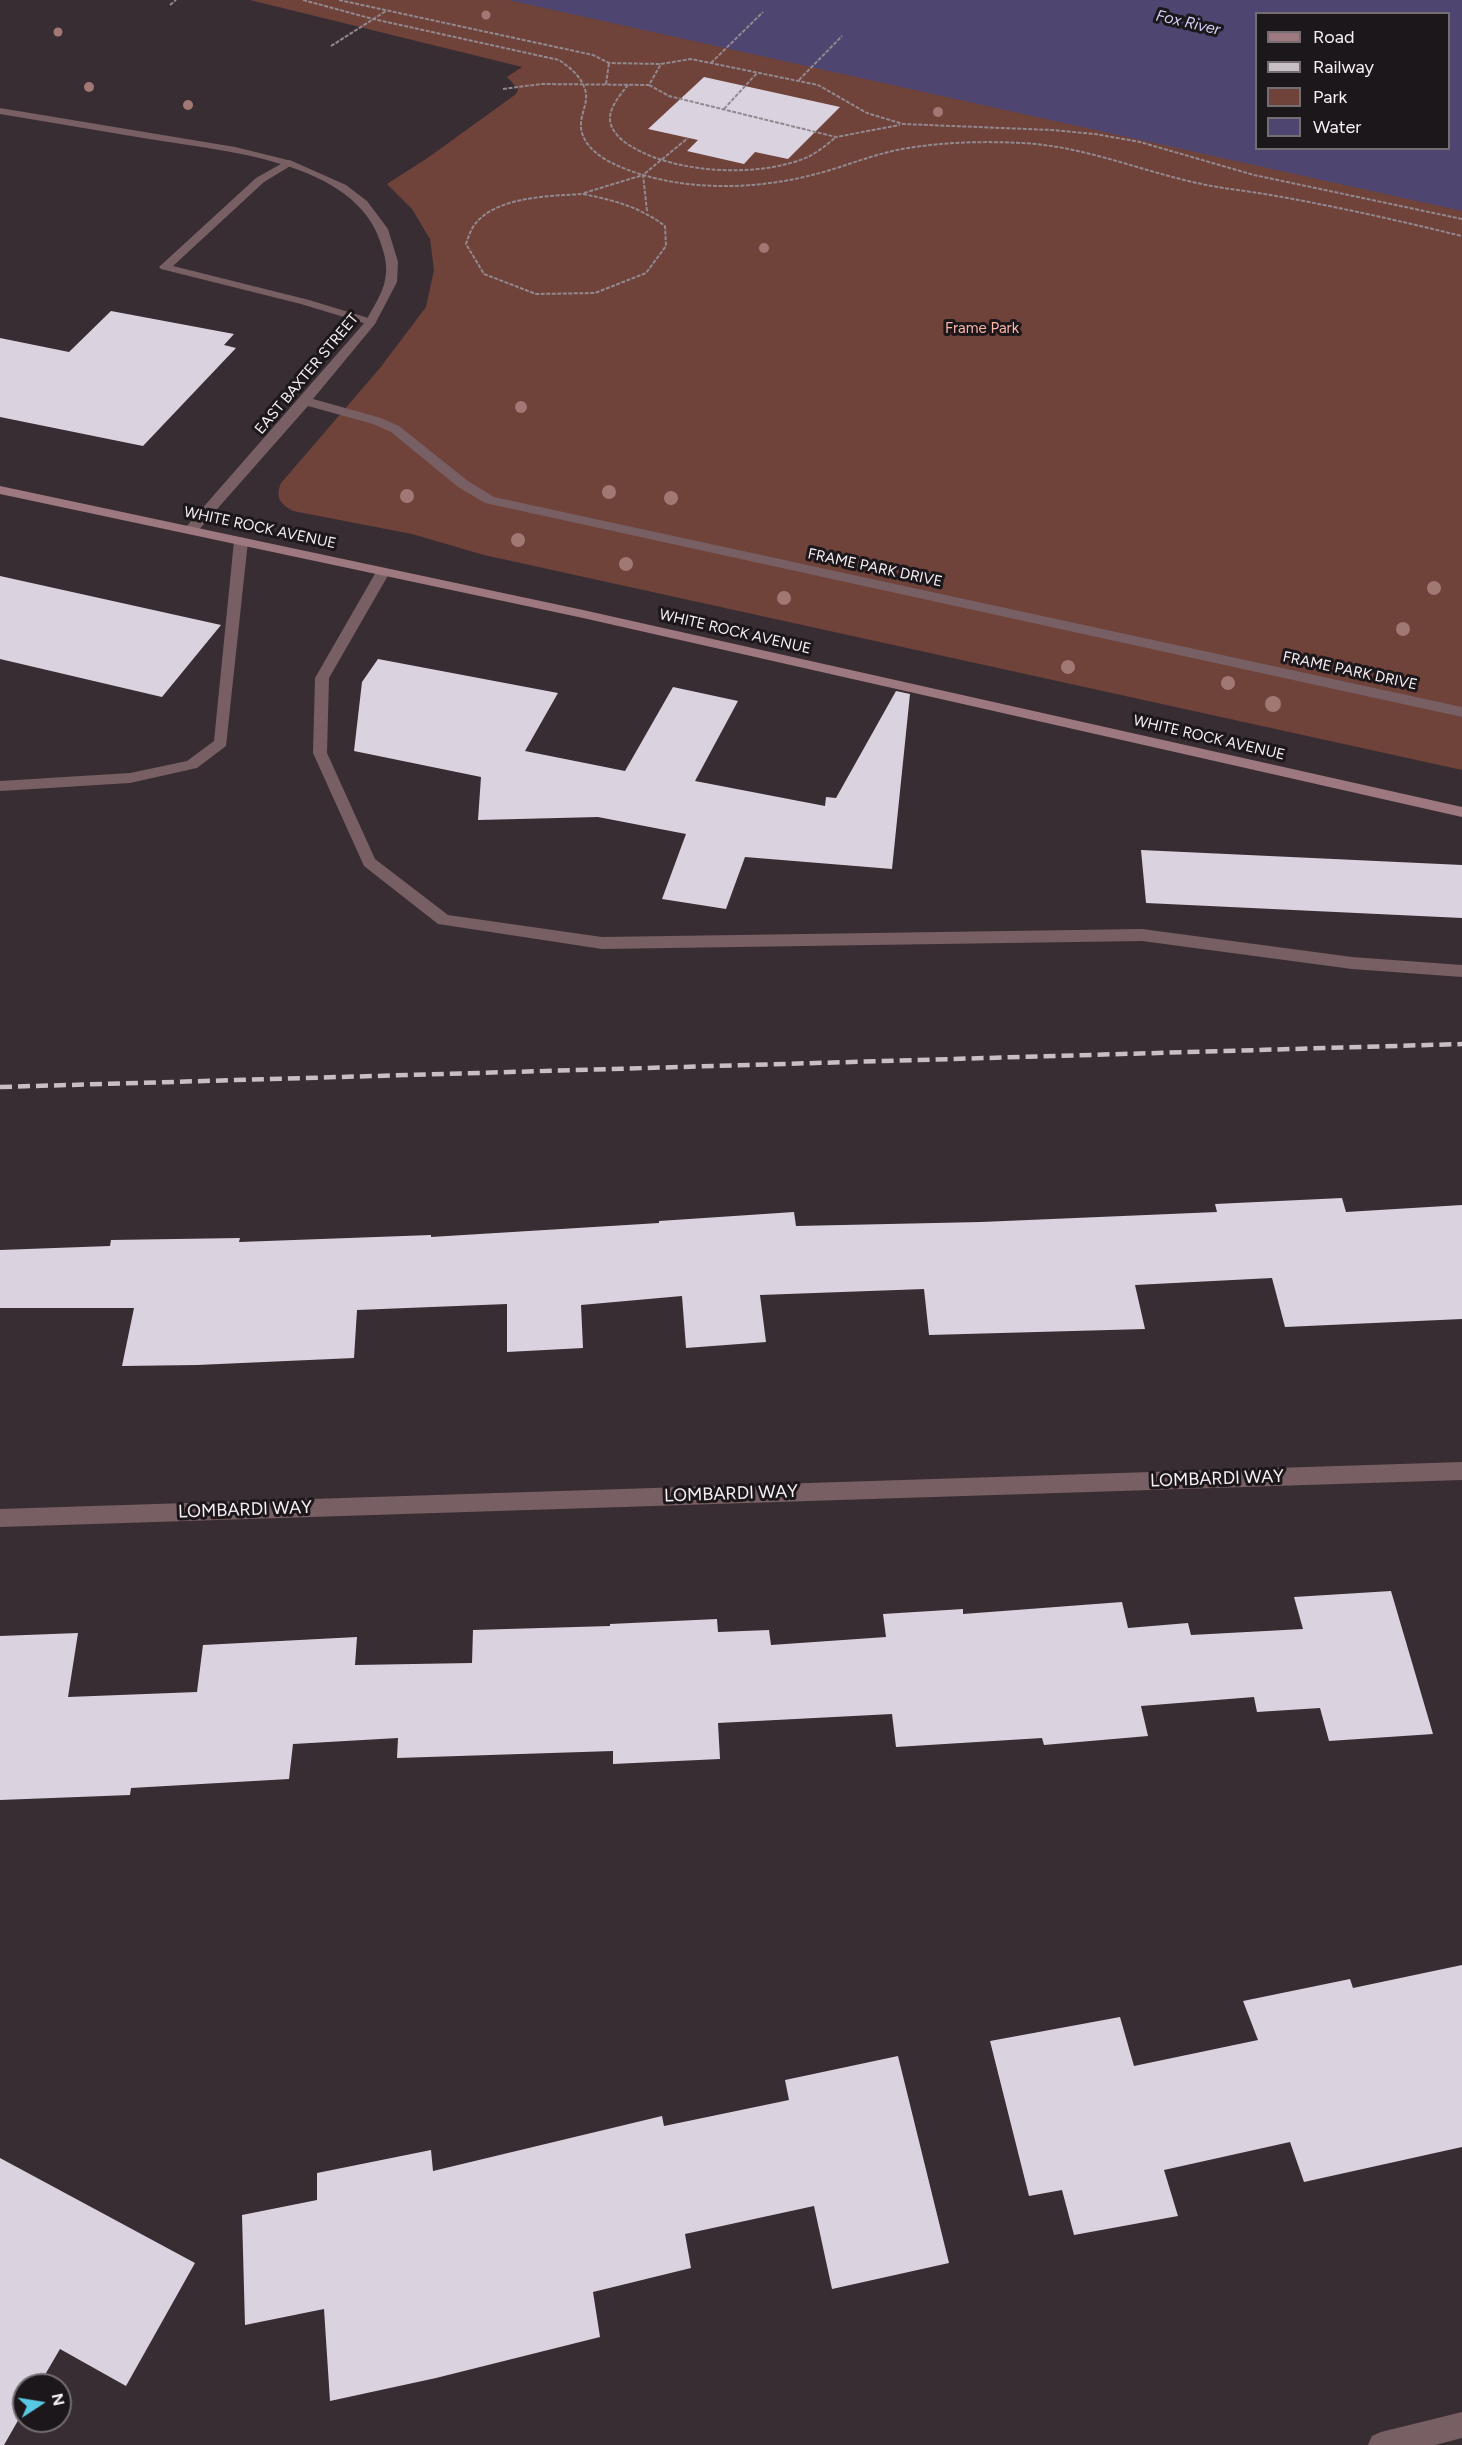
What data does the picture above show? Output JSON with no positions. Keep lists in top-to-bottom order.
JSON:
{
  "streets": {
    "street": [
      "EAST BAXTER STREET",
      "WHITE ROCK AVENUE",
      "FRAME PARK DRIVE",
      "LOMBARDI WAY"
    ]
  },
  "crossings": [
    ["EAST BAXTER STREET", "WHITE ROCK AVENUE"],
    ["EAST BAXTER STREET", "FRAME PARK DRIVE"]
  ],
  "water": ["Fox River"],
  "parks": ["Frame Park"],
  "legend": [
    "Road",
    "Railway",
    "Park",
    "Water"
  ],
  "north": "right"
}
